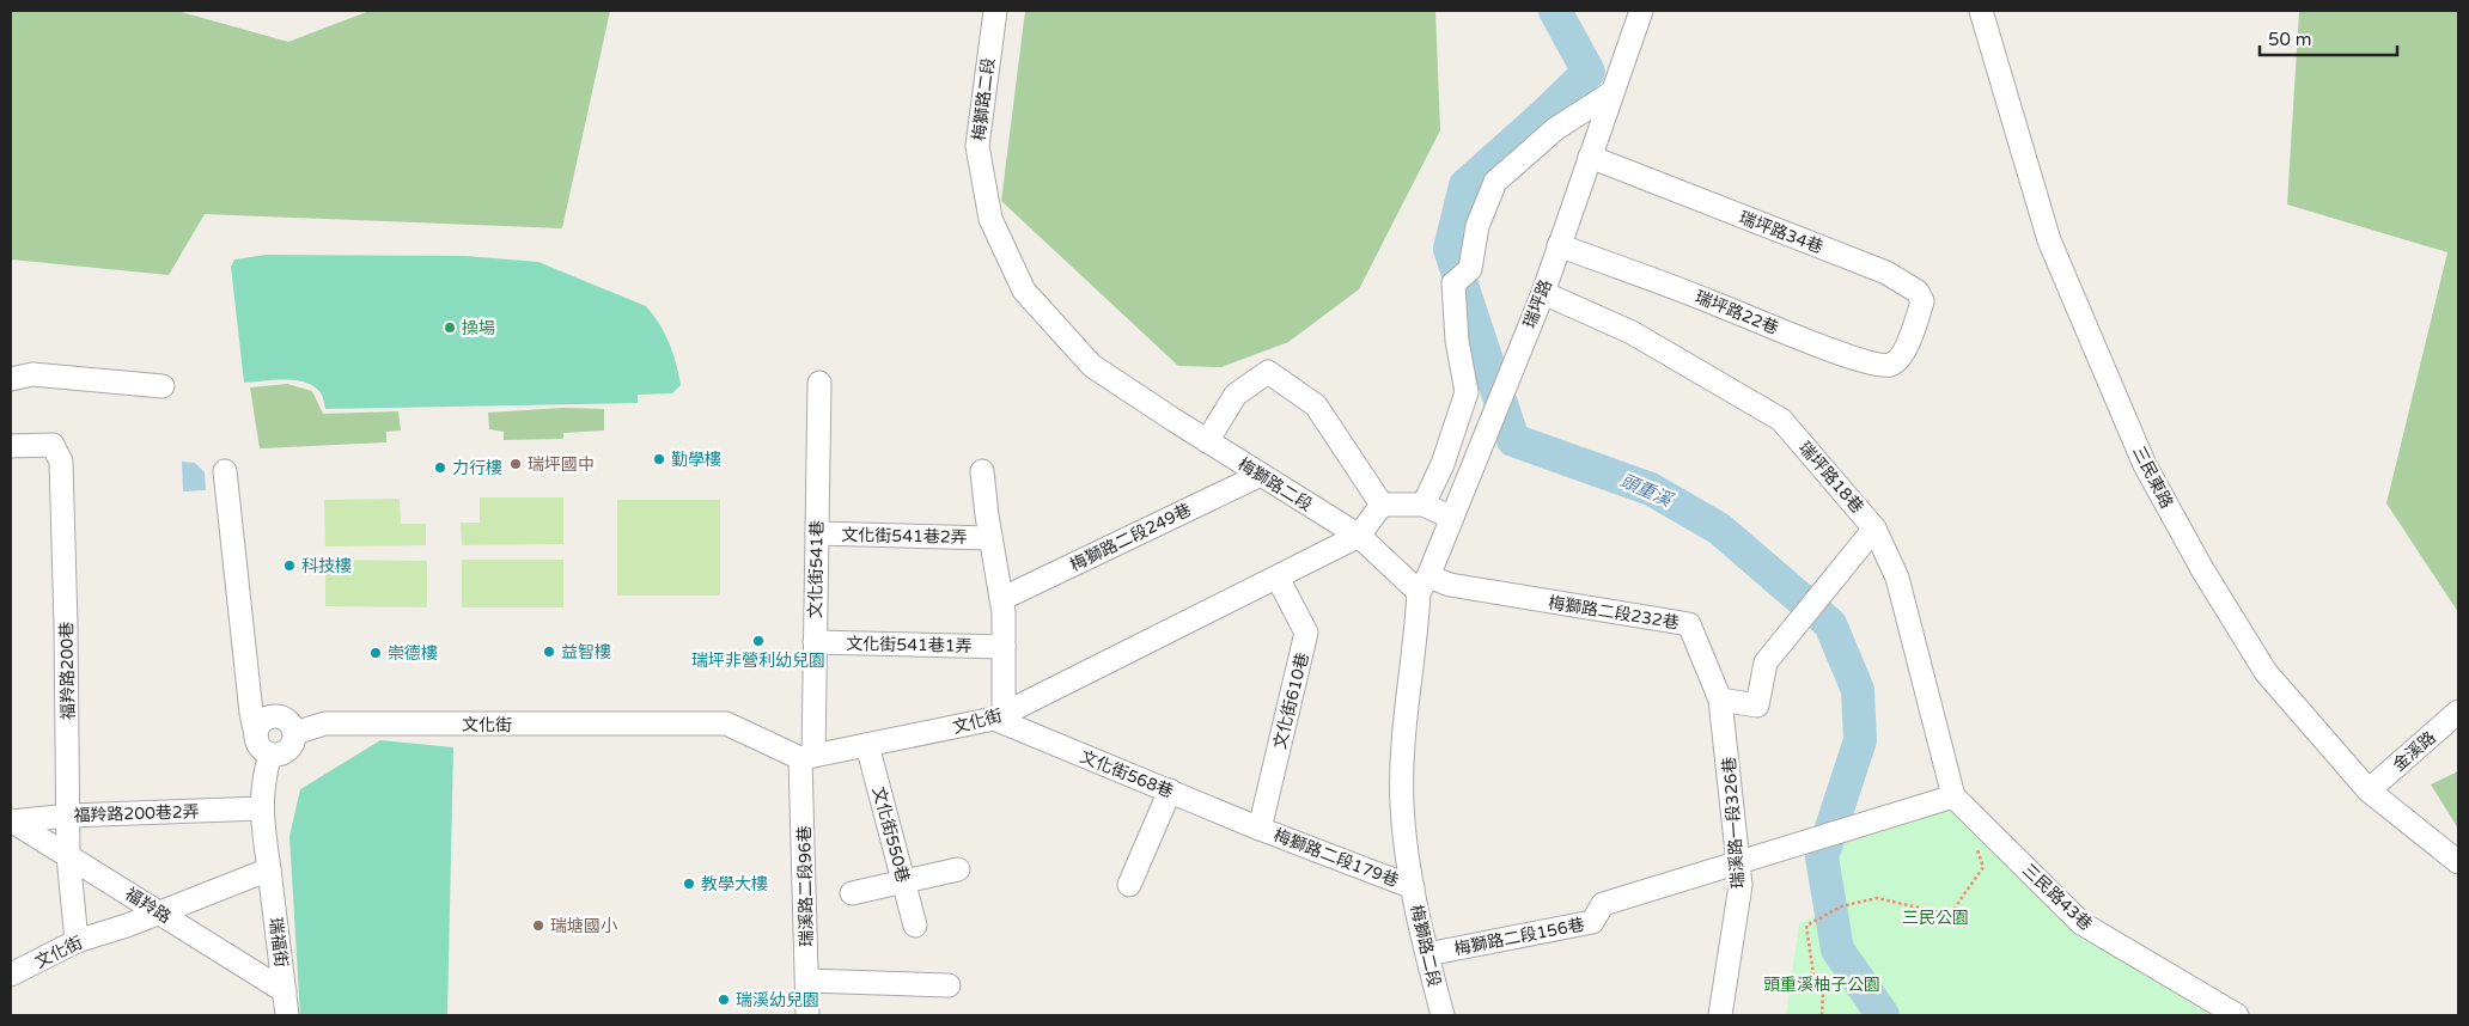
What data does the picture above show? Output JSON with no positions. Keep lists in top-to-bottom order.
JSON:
{
  "streets": {
    "street": [
      "梅獅路二段",
      "瑞坪路34巷",
      "瑞坪路",
      "瑞坪路22巷",
      "瑞坪路18巷",
      "三民東路",
      "文化街541巷2弄",
      "梅獅路二段249巷",
      "文化街541巷",
      "梅獅路二段232巷",
      "文化街541巷1弄",
      "福羚路200巷",
      "文化街610巷",
      "文化街",
      "金溪路",
      "文化街568巷",
      "福羚路200巷2弄",
      "瑞溪路一段326巷",
      "文化街550巷",
      "梅獅路二段179巷",
      "瑞溪路二段96巷",
      "三民路43巷",
      "福羚路",
      "梅獅路二段156巷",
      "瑞福街"
    ]
  },
  "crossings": [
    ["梅獅路二段", "瑞坪路"],
    ["梅獅路二段", "梅獅路二段249巷"],
    ["梅獅路二段", "梅獅路二段232巷"],
    ["梅獅路二段", "文化街"],
    ["梅獅路二段", "梅獅路二段179巷"],
    ["梅獅路二段", "梅獅路二段156巷"],
    ["瑞坪路34巷", "瑞坪路"],
    ["瑞坪路34巷", "瑞坪路22巷"],
    ["瑞坪路", "瑞坪路22巷"],
    ["瑞坪路", "瑞坪路18巷"],
    ["瑞坪路", "梅獅路二段232巷"],
    ["瑞坪路18巷", "三民路43巷"],
    ["瑞坪路18巷", "梅獅路二段156巷"],
    ["三民東路", "金溪路"],
    ["文化街541巷2弄", "文化街541巷"],
    ["文化街541巷", "文化街541巷1弄"],
    ["文化街541巷", "文化街"],
    ["文化街541巷", "瑞溪路二段96巷"],
    ["梅獅路二段232巷", "瑞溪路一段326巷"],
    ["福羚路200巷", "文化街"],
    ["福羚路200巷", "福羚路200巷2弄"],
    ["福羚路200巷", "福羚路"],
    ["文化街610巷", "文化街"],
    ["文化街610巷", "文化街568巷"],
    ["文化街610巷", "梅獅路二段179巷"],
    ["文化街", "文化街568巷"],
    ["文化街", "文化街550巷"],
    ["文化街", "瑞溪路二段96巷"],
    ["文化街", "福羚路"],
    ["文化街", "瑞福街"],
    ["文化街568巷", "梅獅路二段179巷"],
    ["福羚路200巷2弄", "福羚路"],
    ["瑞溪路一段326巷", "梅獅路二段156巷"],
    ["三民路43巷", "梅獅路二段156巷"],
    ["福羚路", "瑞福街"]
  ],
  "water": ["頭重溪"],
  "parks": ["三民公園", "頭重溪柚子公園"],
  "places": [
    "操場",
    "勤學樓",
    "瑞坪國中",
    "力行樓",
    "科技樓",
    "瑞坪非營利幼兒園",
    "益智樓",
    "崇德樓",
    "教學大樓",
    "瑞塘國小",
    "瑞溪幼兒園"
  ],
  "scale_bar": "50 m"
}
